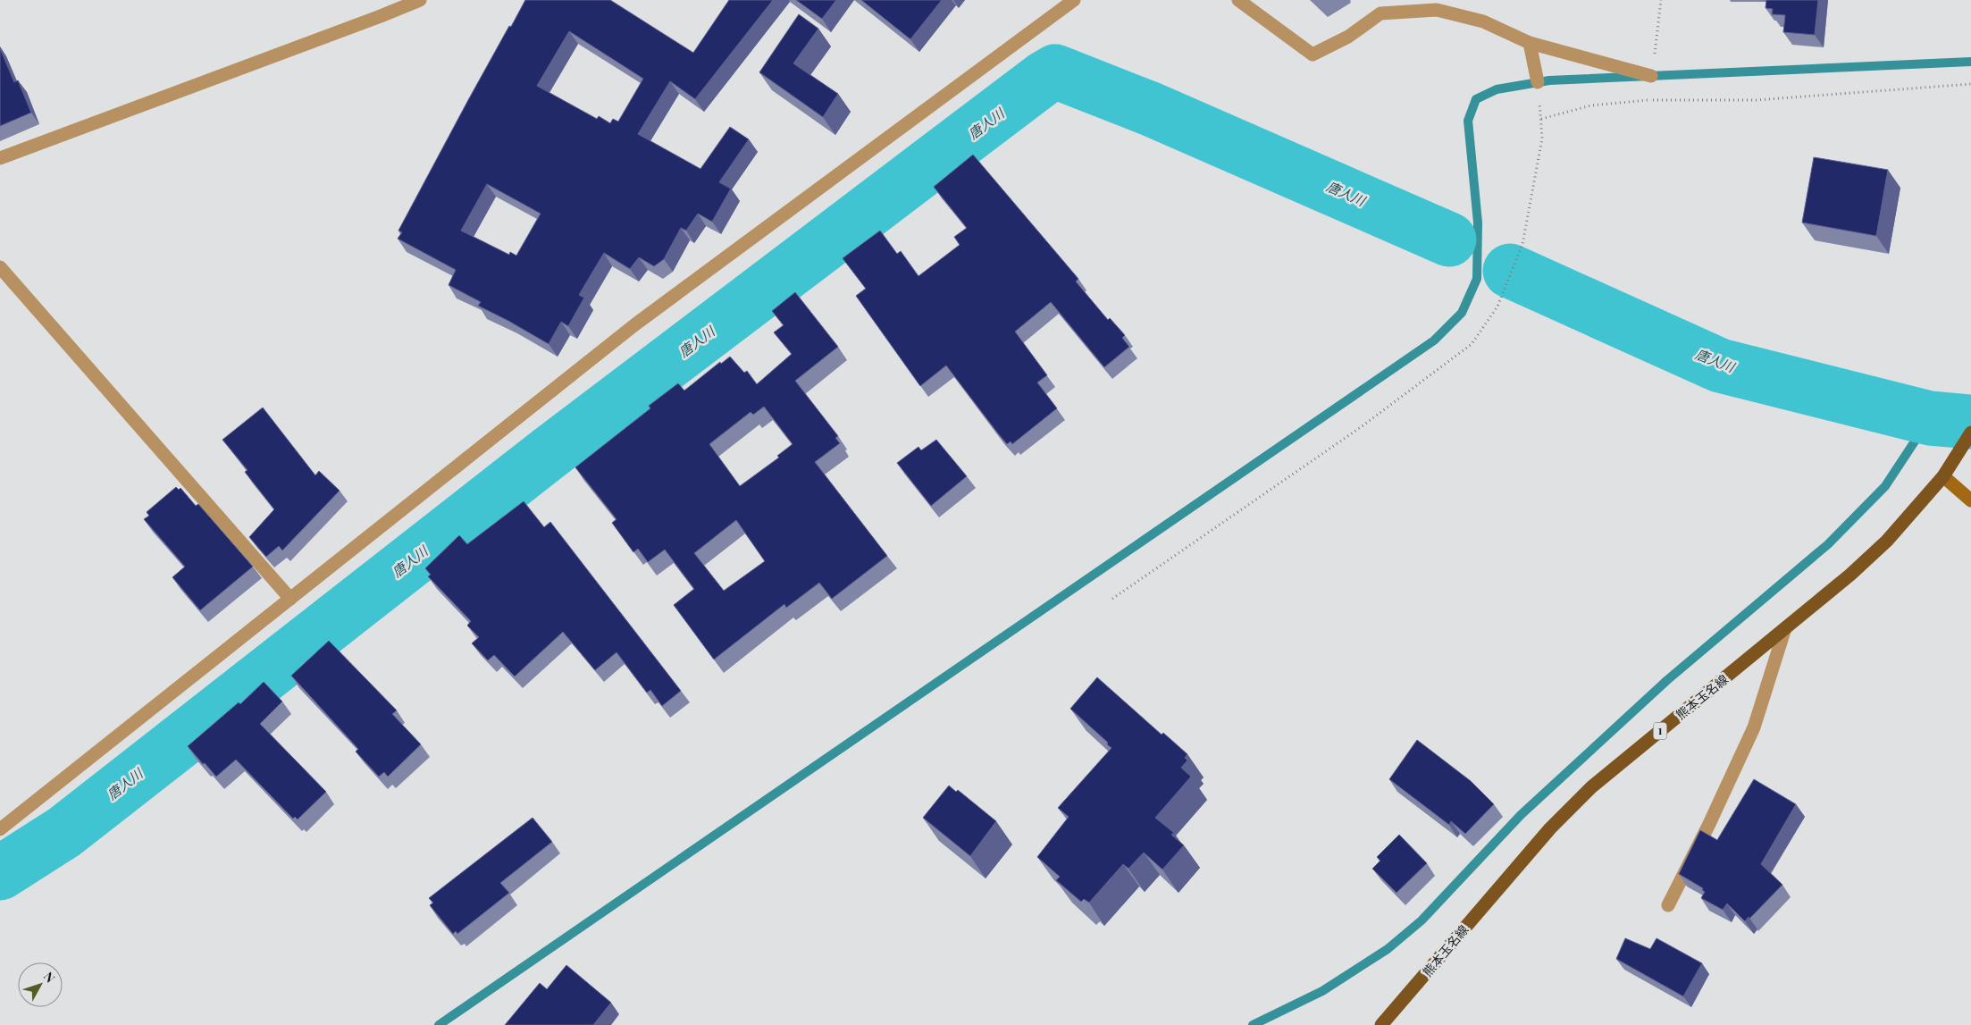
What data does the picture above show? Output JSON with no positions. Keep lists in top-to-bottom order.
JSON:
{
  "streets": {
    "main road": ["熊本玉名線", "1"]
  },
  "water": ["唐人川"],
  "north": "top right"
}
